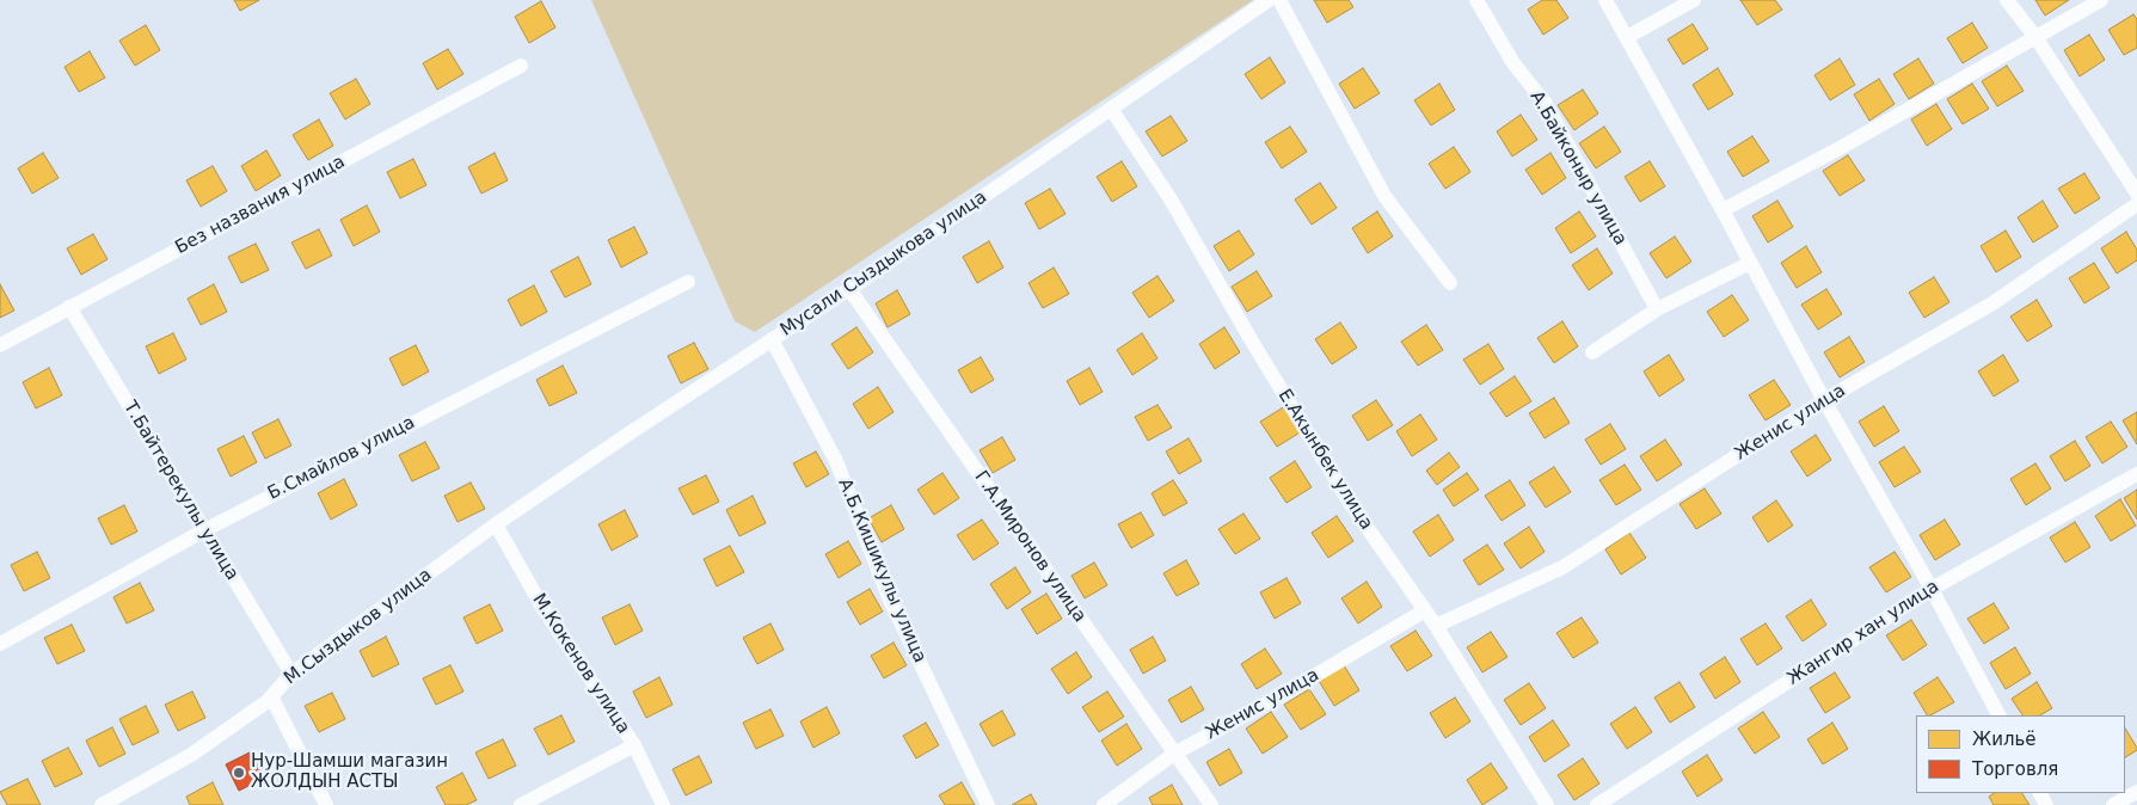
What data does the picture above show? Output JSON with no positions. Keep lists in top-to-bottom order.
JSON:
{
  "streets": {
    "street": [
      "А.Байконыр улица",
      "Без названия улица",
      "Мусали Сыздыкова улица",
      "Женис улица",
      "Б.Смайлов улица",
      "Е.Акынбек улица",
      "Т.Байтерекулы улица",
      "Г.А.Миронов улица",
      "А.Б.Кишикулы улица",
      "М.Сыздыков улица",
      "Жангир хан улица",
      "М.Кокенов улица"
    ]
  },
  "crossings": [
    ["Без названия улица", "Т.Байтерекулы улица"],
    ["Мусали Сыздыкова улица", "Е.Акынбек улица"],
    ["Мусали Сыздыкова улица", "Г.А.Миронов улица"],
    ["Мусали Сыздыкова улица", "А.Б.Кишикулы улица"],
    ["Мусали Сыздыкова улица", "М.Сыздыков улица"],
    ["Мусали Сыздыкова улица", "М.Кокенов улица"],
    ["Женис улица", "Е.Акынбек улица"],
    ["Женис улица", "Г.А.Миронов улица"],
    ["Б.Смайлов улица", "Т.Байтерекулы улица"],
    ["Т.Байтерекулы улица", "М.Сыздыков улица"],
    ["М.Сыздыков улица", "М.Кокенов улица"]
  ],
  "places": ["Нур-Шамши магазин ЖОЛДЫН АСТЫ"],
  "legend": ["Жильё", "Торговля"]
}
